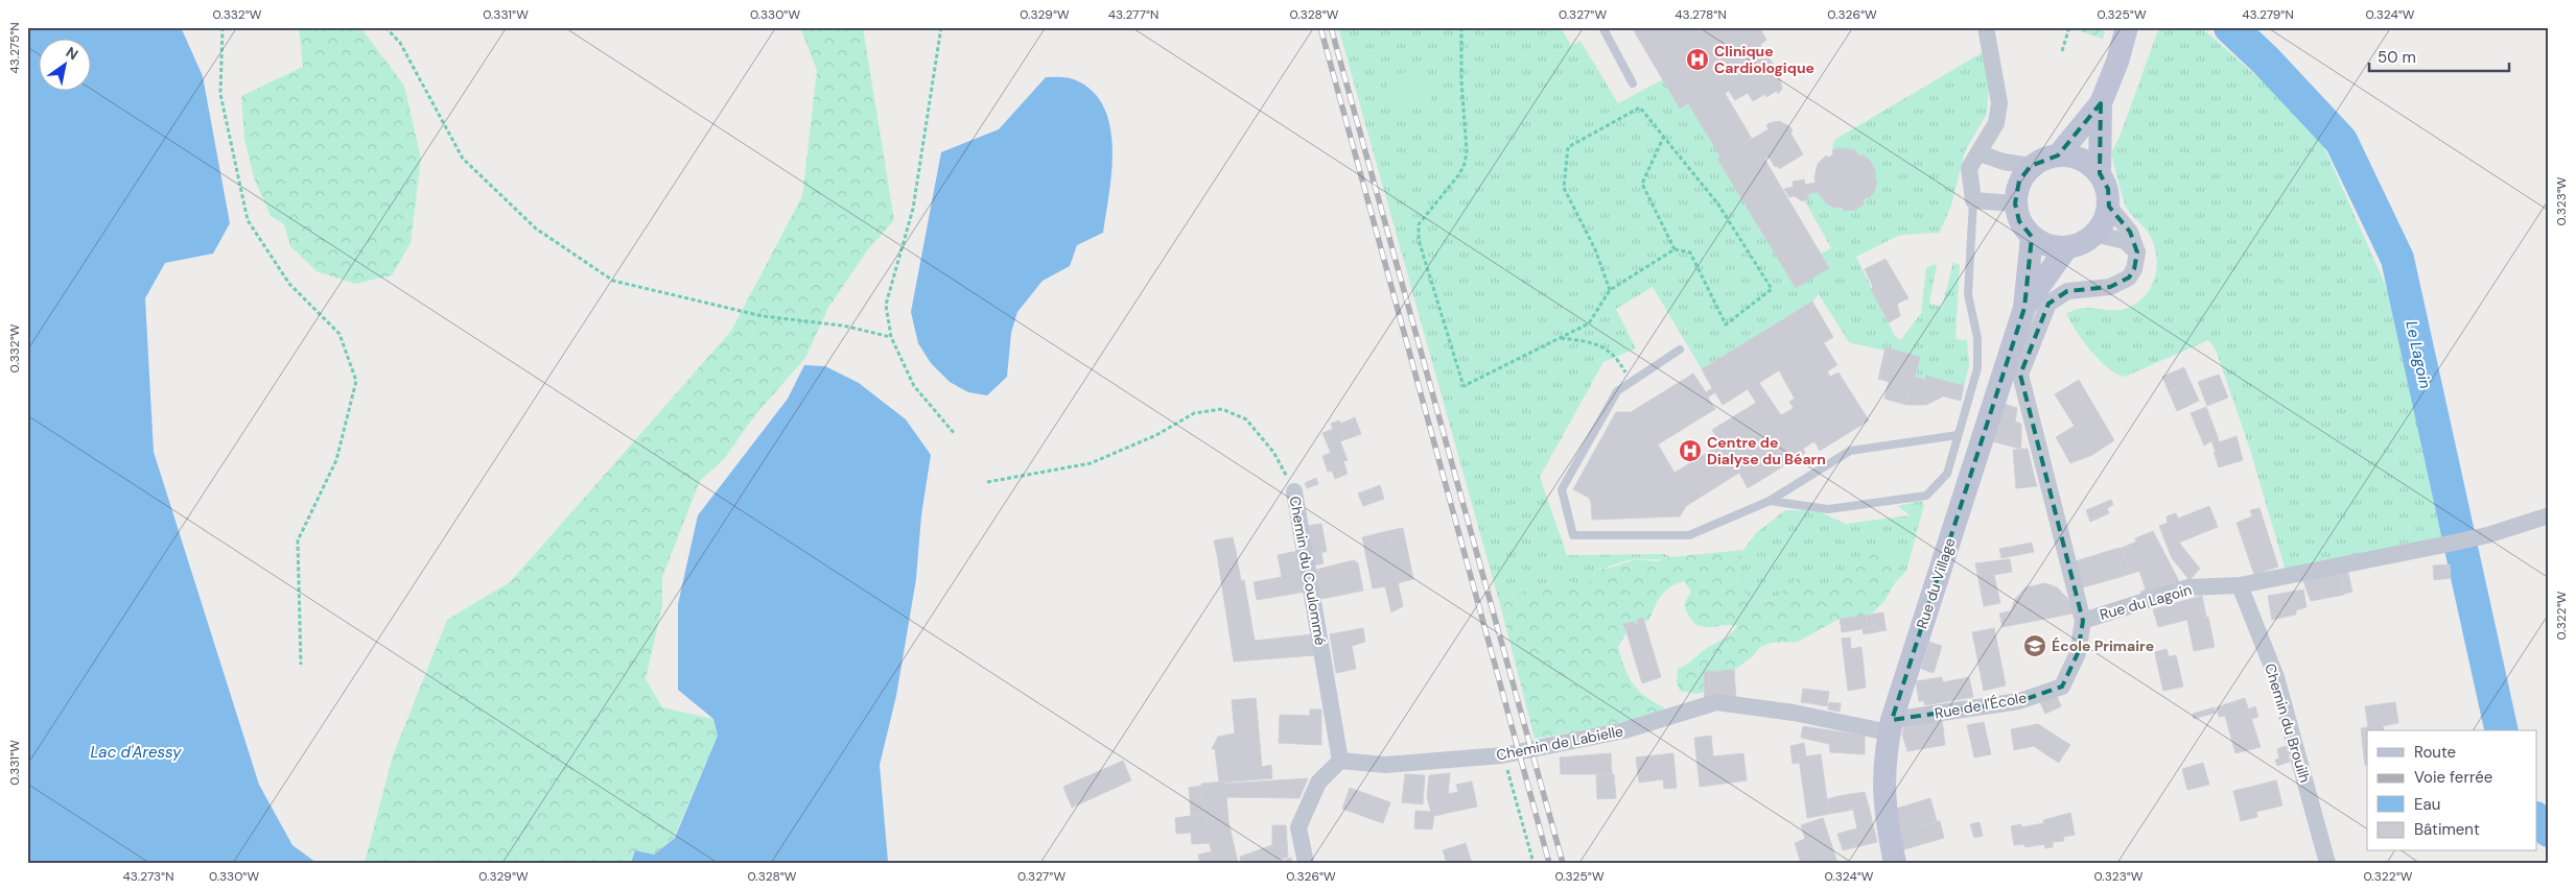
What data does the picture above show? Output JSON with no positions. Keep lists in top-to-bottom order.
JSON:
{
  "streets": {
    "main road": ["Rue du Village"],
    "street": [
      "Chemin du Coulommé",
      "Rue du Lagoin",
      "Rue de l'École",
      "Chemin du Brouilh",
      "Chemin de Labielle"
    ]
  },
  "crossings": [
    ["Chemin du Coulommé", "Chemin de Labielle"],
    ["Rue du Village", "Rue de l'École"],
    ["Rue du Village", "Chemin de Labielle"],
    ["Rue du Lagoin", "Rue de l'École"],
    ["Rue du Lagoin", "Chemin du Brouilh"],
    ["Rue de l'École", "Chemin de Labielle"]
  ],
  "water": ["Le Lagoin", "Lac d'Aressy"],
  "places": {
    "hospital": ["Clinique Cardiologique", "Centre de Dialyse du Béarn"],
    "school or university": ["École Primaire"]
  },
  "legend": [
    "Route",
    "Voie ferrée",
    "Eau",
    "Bâtiment"
  ],
  "scale_bar": "50 m",
  "north": "top right",
  "coordinates": [
    "0.332°W",
    "0.331°W",
    "0.330°W",
    "0.329°W",
    "43.277°N",
    "0.328°W",
    "0.327°W",
    "43.278°N",
    "0.326°W",
    "0.325°W",
    "43.279°N",
    "0.324°W",
    "43.275°N",
    "0.323°W",
    "0.322°W",
    "43.273°N"
  ]
}
